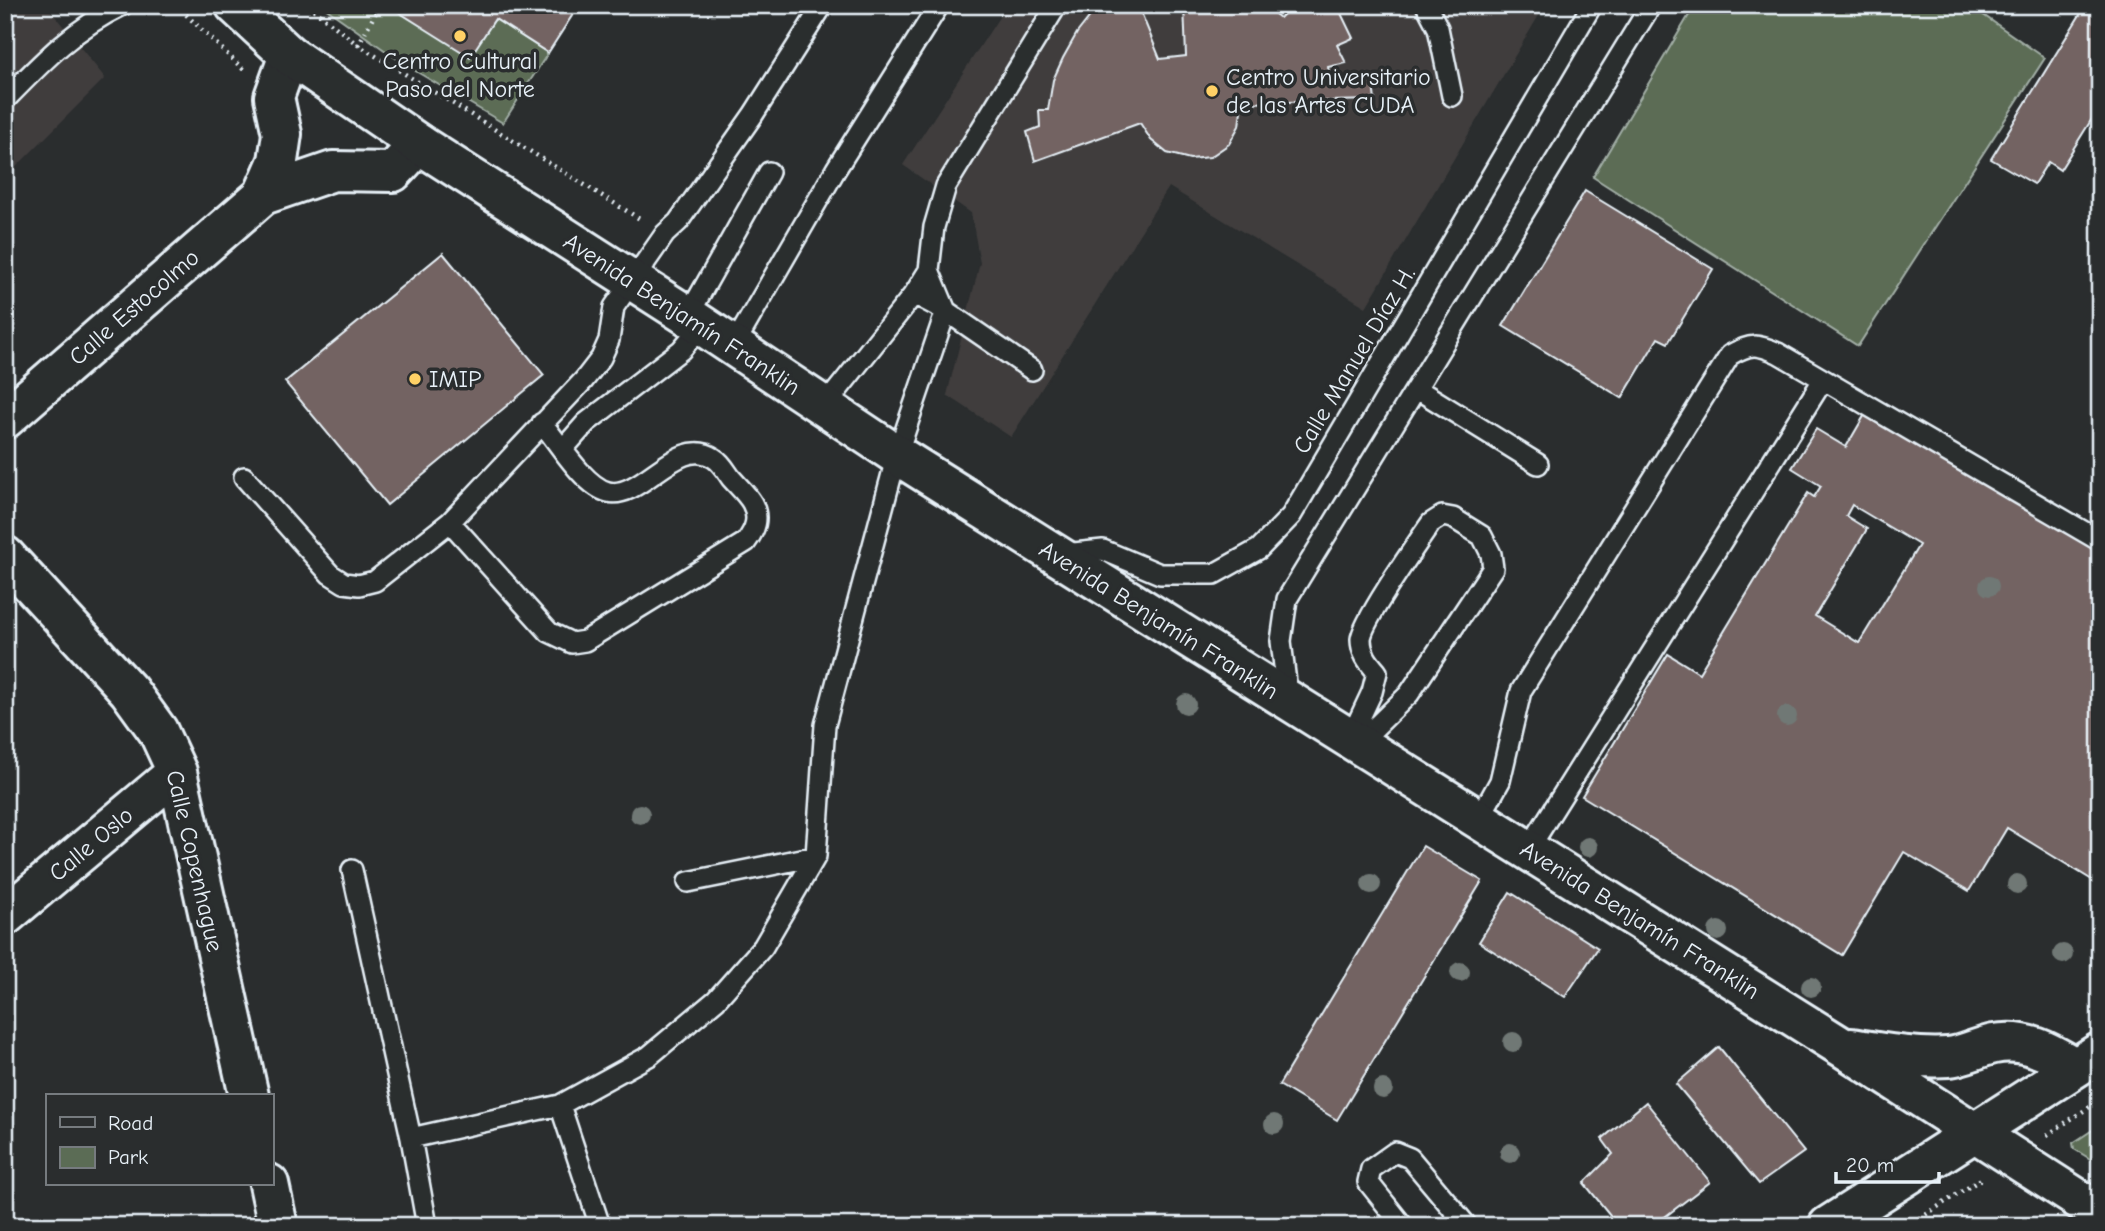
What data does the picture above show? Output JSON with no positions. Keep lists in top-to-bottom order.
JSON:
{
  "streets": {
    "main road": [
      "Calle Estocolmo",
      "Avenida Benjamín Franklin",
      "Calle Oslo",
      "Calle Copenhague"
    ],
    "lane": ["Calle Manuel Díaz H."]
  },
  "crossings": [
    ["Calle Estocolmo", "Avenida Benjamín Franklin"],
    ["Avenida Benjamín Franklin", "Calle Manuel Díaz H."],
    ["Calle Oslo", "Calle Copenhague"]
  ],
  "places": ["Centro Cultural Paso del Norte", "Centro Universitario de las Artes CUDA", "IMIP"],
  "legend": ["Road", "Park"],
  "scale_bar": "20 m"
}
